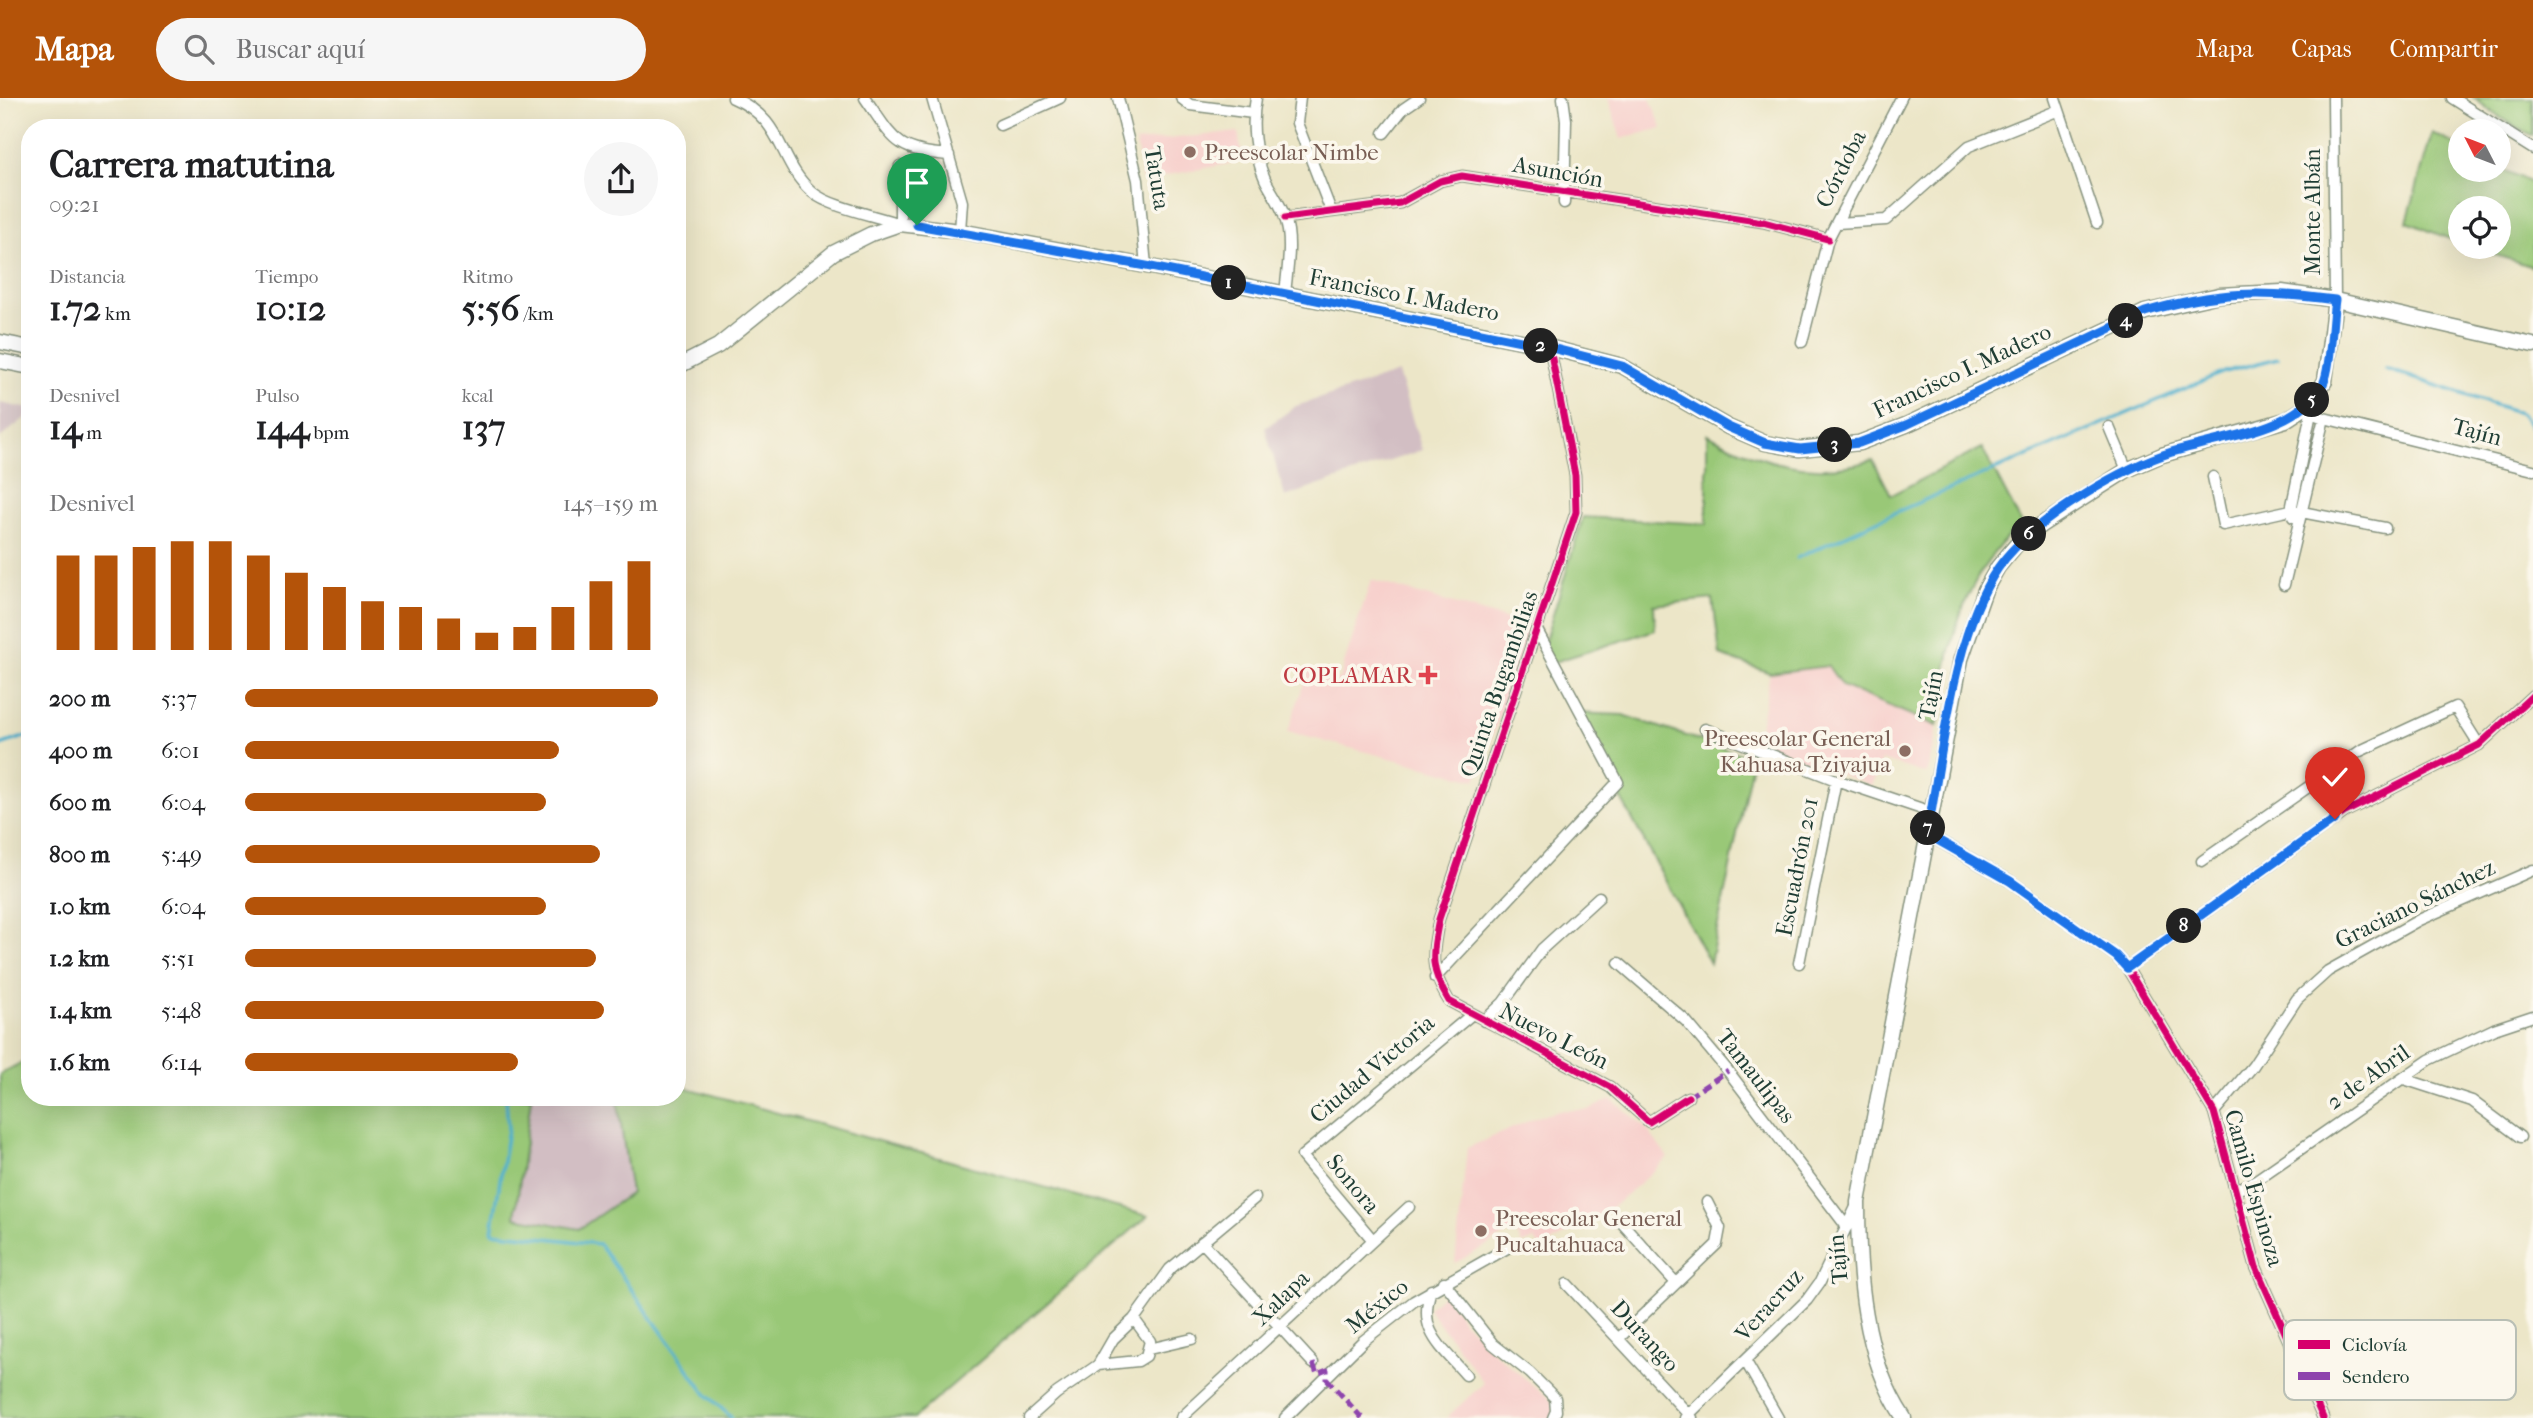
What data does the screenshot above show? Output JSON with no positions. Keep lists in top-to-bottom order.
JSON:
{
  "streets": {
    "main road": ["Monte Albán", "Francisco I. Madero", "Tajín"],
    "street": [
      "Córdoba",
      "Asunción",
      "Tatuta",
      "Quinta Bugambilias",
      "Escuadrón 201",
      "Graciano Sánchez",
      "Nuevo León",
      "Ciudad Victoria",
      "Tamaulipas",
      "2 de Abril",
      "Sonora",
      "Camilo Espinoza",
      "Xalapa",
      "Veracruz",
      "México",
      "Durango"
    ]
  },
  "crossings": [
    ["Córdoba", "Asunción"],
    ["Tatuta", "Francisco I. Madero"],
    ["Monte Albán", "Francisco I. Madero"],
    ["Monte Albán", "Tajín"],
    ["Francisco I. Madero", "Quinta Bugambilias"],
    ["Tajín", "Escuadrón 201"],
    ["Tajín", "Camilo Espinoza"],
    ["Tajín", "Veracruz"],
    ["Graciano Sánchez", "Camilo Espinoza"],
    ["Nuevo León", "Ciudad Victoria"],
    ["Ciudad Victoria", "Sonora"],
    ["Tamaulipas", "Veracruz"],
    ["2 de Abril", "Camilo Espinoza"],
    ["Sonora", "Xalapa"],
    ["Veracruz", "Durango"]
  ],
  "places": {
    "other": ["Preescolar Nimbe", "Preescolar General Kahuasa Tziyajua", "Preescolar General Pucaltahuaca"],
    "health": ["COPLAMAR"]
  },
  "legend": ["Ciclovía", "Sendero"],
  "north": "top left",
  "page": {
    "header": "Mapa",
    "search": "Buscar aquí",
    "nav": ["Mapa", "Capas", "Compartir"],
    "heading": ["Carrera matutina", "09:21"],
    "stats": [
      ["Distancia", "1.72 km"],
      ["Tiempo", "10:12"],
      ["Ritmo", "5:56 /km"],
      ["Desnivel", "14 m"],
      ["Pulso", "144 bpm"],
      ["kcal", "137"]
    ],
    "pins": [
      "1",
      "4",
      "2",
      "5",
      "3",
      "6",
      "7",
      "8"
    ],
    "chart": ["Desnivel", "145–159 m"],
    "list": [
      {
        "name": "200 m",
        "note": "5:37"
      },
      {
        "name": "400 m",
        "note": "6:01"
      },
      {
        "name": "600 m",
        "note": "6:04"
      },
      {
        "name": "800 m",
        "note": "5:49"
      },
      {
        "name": "1.0 km",
        "note": "6:04"
      },
      {
        "name": "1.2 km",
        "note": "5:51"
      },
      {
        "name": "1.4 km",
        "note": "5:48"
      },
      {
        "name": "1.6 km",
        "note": "6:14"
      }
    ]
  }
}
